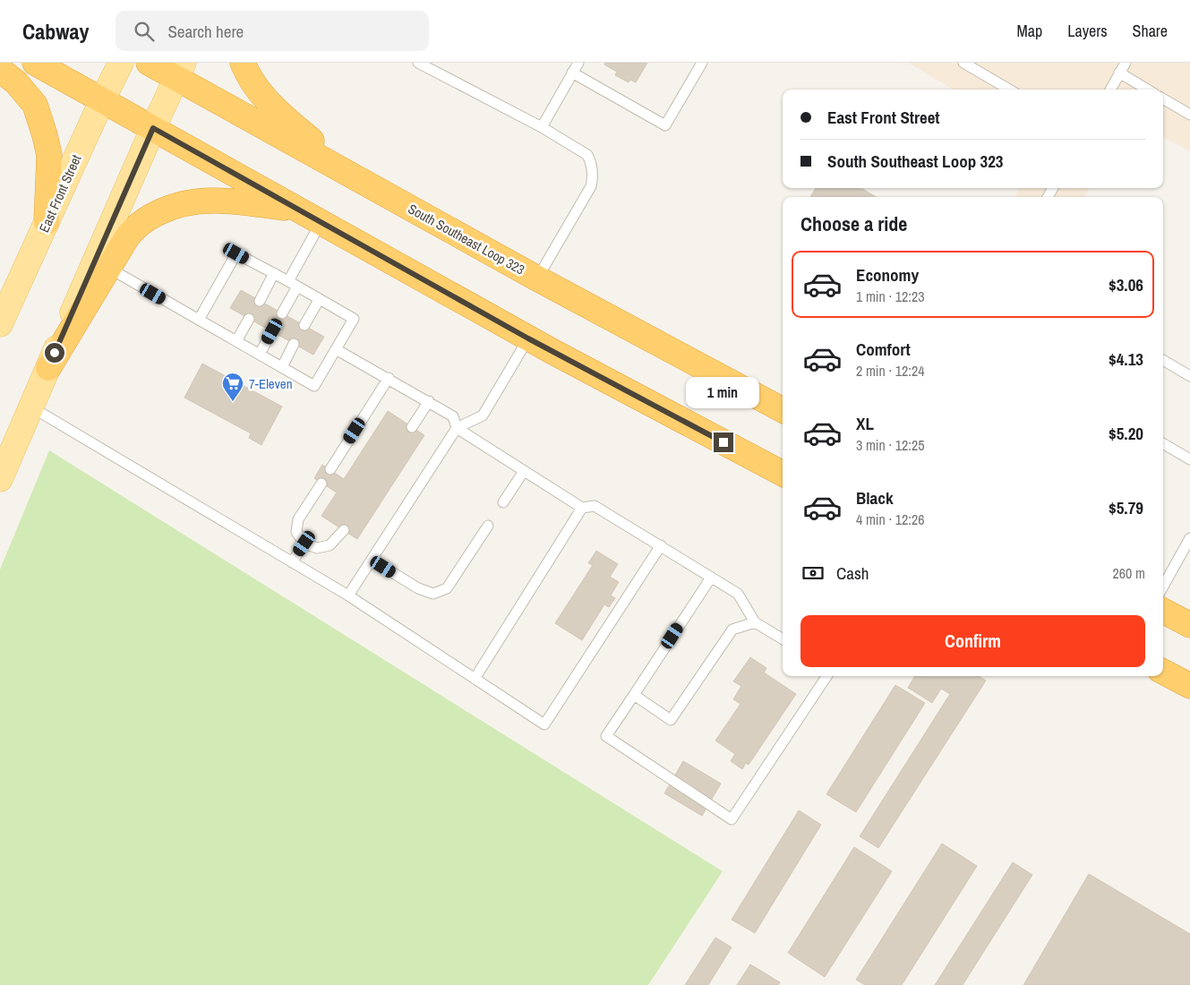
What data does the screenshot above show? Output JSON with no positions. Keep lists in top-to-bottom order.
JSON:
{
  "streets": {
    "highway": ["South Southeast Loop 323"],
    "main road": ["East Front Street"]
  },
  "places": {
    "supermarket": ["7-Eleven"]
  },
  "page": {
    "header": "Cabway",
    "search": "Search here",
    "nav": ["Map", "Layers", "Share"],
    "banner": ["East Front Street", "South Southeast Loop 323"],
    "heading": "Choose a ride",
    "list": [
      {
        "name": "Economy",
        "note": "1 min · 12:23",
        "value": "$3.06"
      },
      {
        "name": "Comfort",
        "note": "2 min · 12:24",
        "value": "$4.13"
      },
      {
        "name": "XL",
        "note": "3 min · 12:25",
        "value": "$5.20"
      },
      {
        "name": "Black",
        "note": "4 min · 12:26",
        "value": "$5.79"
      }
    ],
    "bubble": "1 min",
    "pay": ["Cash", "260 m"],
    "buttons": "Confirm"
  }
}
